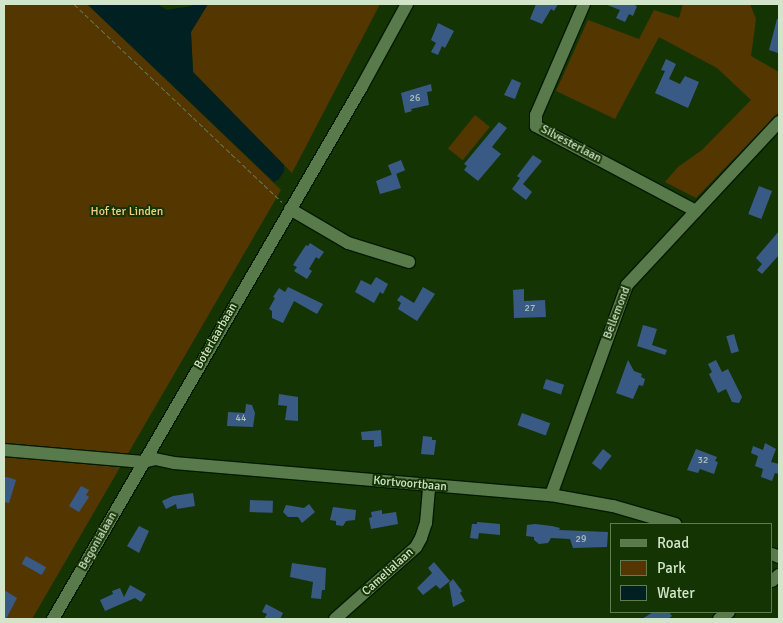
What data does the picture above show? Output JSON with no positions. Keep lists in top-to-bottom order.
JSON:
{
  "streets": {
    "street": [
      "Silvesterlaan",
      "Bellemond",
      "Boterlaarbaan",
      "Kortvoortbaan",
      "Begonialaan",
      "Camelialaan"
    ]
  },
  "crossings": [
    ["Silvesterlaan", "Bellemond"],
    ["Bellemond", "Kortvoortbaan"],
    ["Boterlaarbaan", "Kortvoortbaan"],
    ["Boterlaarbaan", "Begonialaan"],
    ["Kortvoortbaan", "Begonialaan"],
    ["Kortvoortbaan", "Camelialaan"]
  ],
  "parks": ["Hof ter Linden"],
  "house_numbers": [
    "26",
    "27",
    "44",
    "32",
    "29"
  ],
  "legend": ["Road", "Park", "Water"]
}
